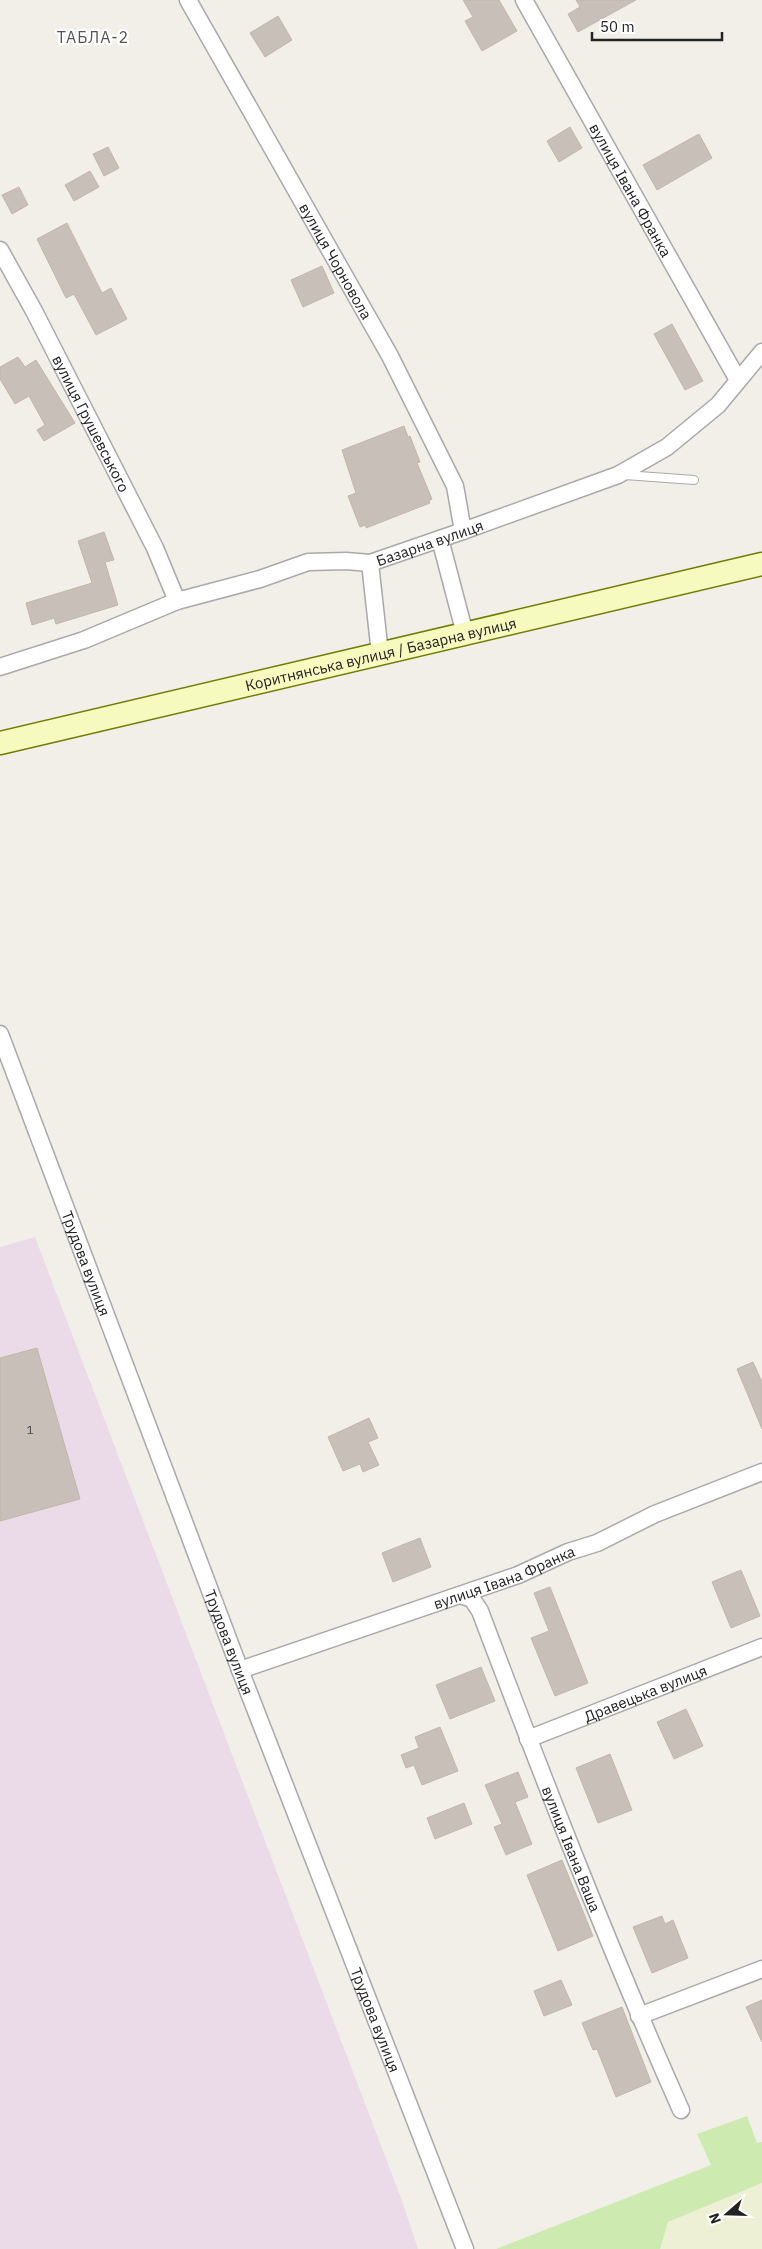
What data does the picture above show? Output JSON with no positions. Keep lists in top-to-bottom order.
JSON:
{
  "streets": {
    "street": [
      "вулиця Івана Франка",
      "вулиця Чорновола",
      "вулиця Грушевського",
      "Базарна вулиця",
      "Коритнянська вулиця / Базарна вулиця",
      "Трудова вулиця",
      "Дравецька вулиця",
      "вулиця Івана Ваша"
    ]
  },
  "crossings": [
    ["вулиця Івана Франка", "Базарна вулиця"],
    ["вулиця Івана Франка", "Трудова вулиця"],
    ["вулиця Івана Франка", "вулиця Івана Ваша"],
    ["вулиця Чорновола", "Базарна вулиця"],
    ["вулиця Грушевського", "Базарна вулиця"],
    ["Дравецька вулиця", "вулиця Івана Ваша"]
  ],
  "districts": ["ТАБЛА-2"],
  "house_numbers": ["1"],
  "scale_bar": "50 m",
  "north": "left"
}
